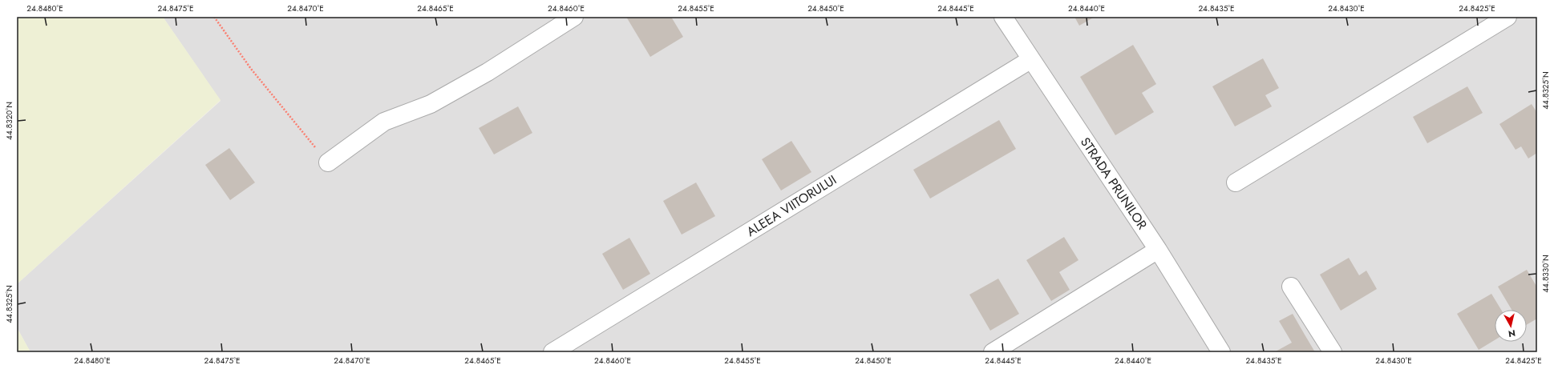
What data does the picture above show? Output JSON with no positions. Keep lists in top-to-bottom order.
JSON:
{
  "streets": {
    "street": ["STRADA PRUNILOR", "ALEEA VIITORULUI"]
  },
  "crossings": [
    ["STRADA PRUNILOR", "ALEEA VIITORULUI"]
  ],
  "north": "bottom",
  "coordinates": [
    "24.8480°E",
    "24.8475°E",
    "24.8470°E",
    "24.8465°E",
    "24.8460°E",
    "24.8455°E",
    "24.8450°E",
    "24.8445°E",
    "24.8440°E",
    "24.8435°E",
    "24.8430°E",
    "24.8425°E",
    "44.8325°N",
    "44.8320°N",
    "44.8330°N"
  ]
}
